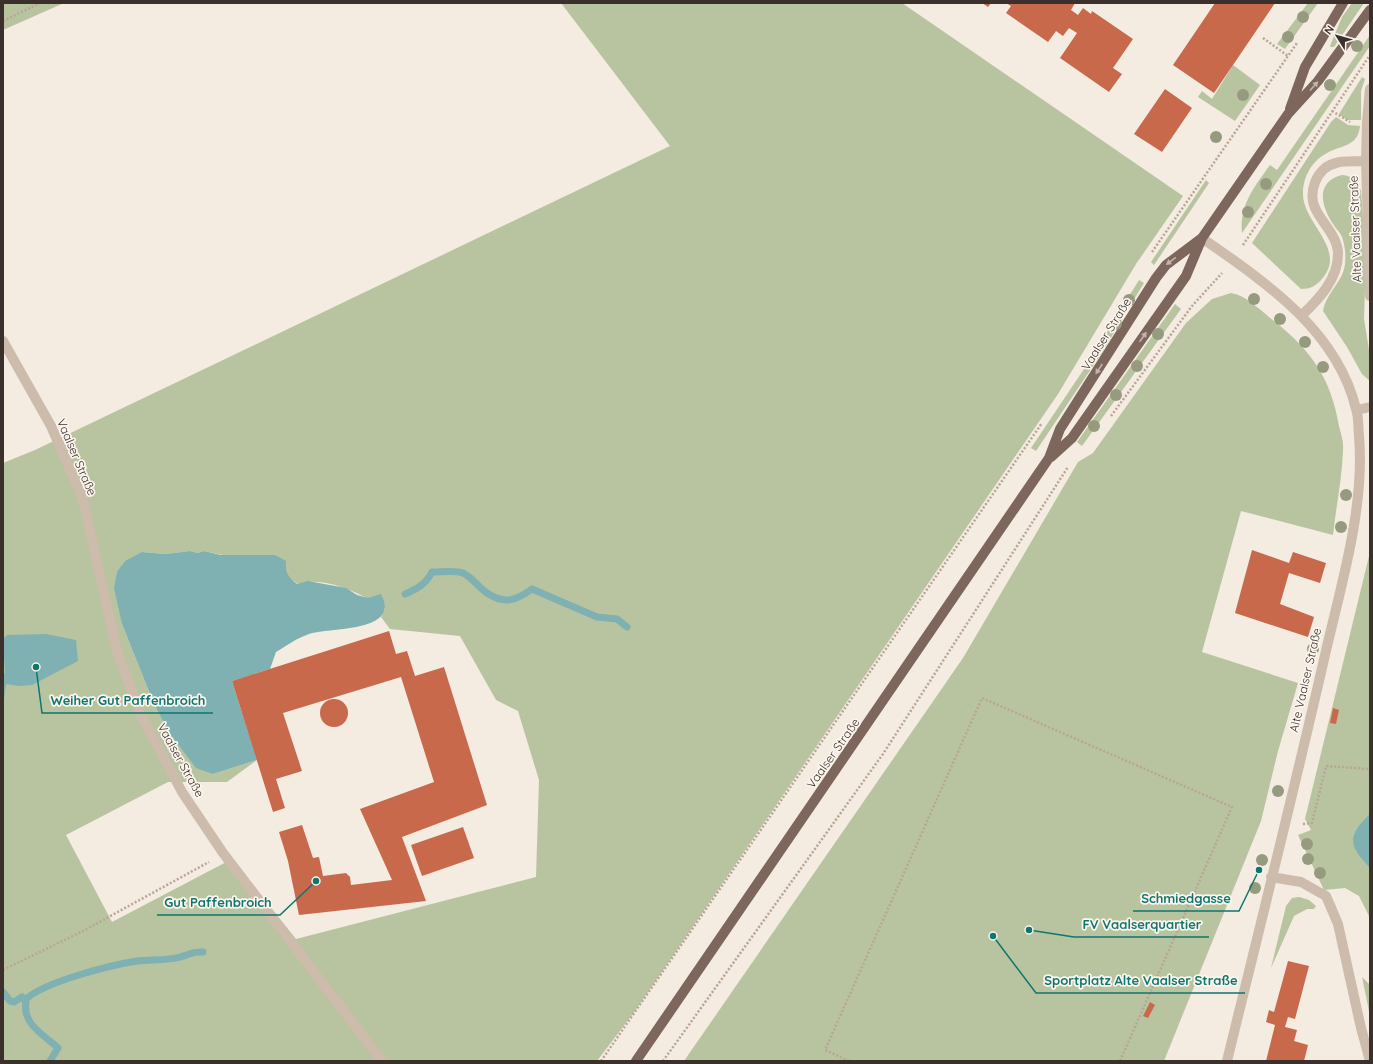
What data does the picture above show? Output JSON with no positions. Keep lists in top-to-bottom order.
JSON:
{
  "streets": {
    "main road": ["Vaalser Straße"],
    "street": ["Alte Vaalser Straße"]
  },
  "crossings": [
    ["Alte Vaalser Straße", "Vaalser Straße"]
  ],
  "places": [
    "Weiher Gut Paffenbroich",
    "Schmiedgasse",
    "Gut Paffenbroich",
    "FV Vaalserquartier",
    "Sportplatz Alte Vaalser Straße"
  ],
  "north": "top left"
}
